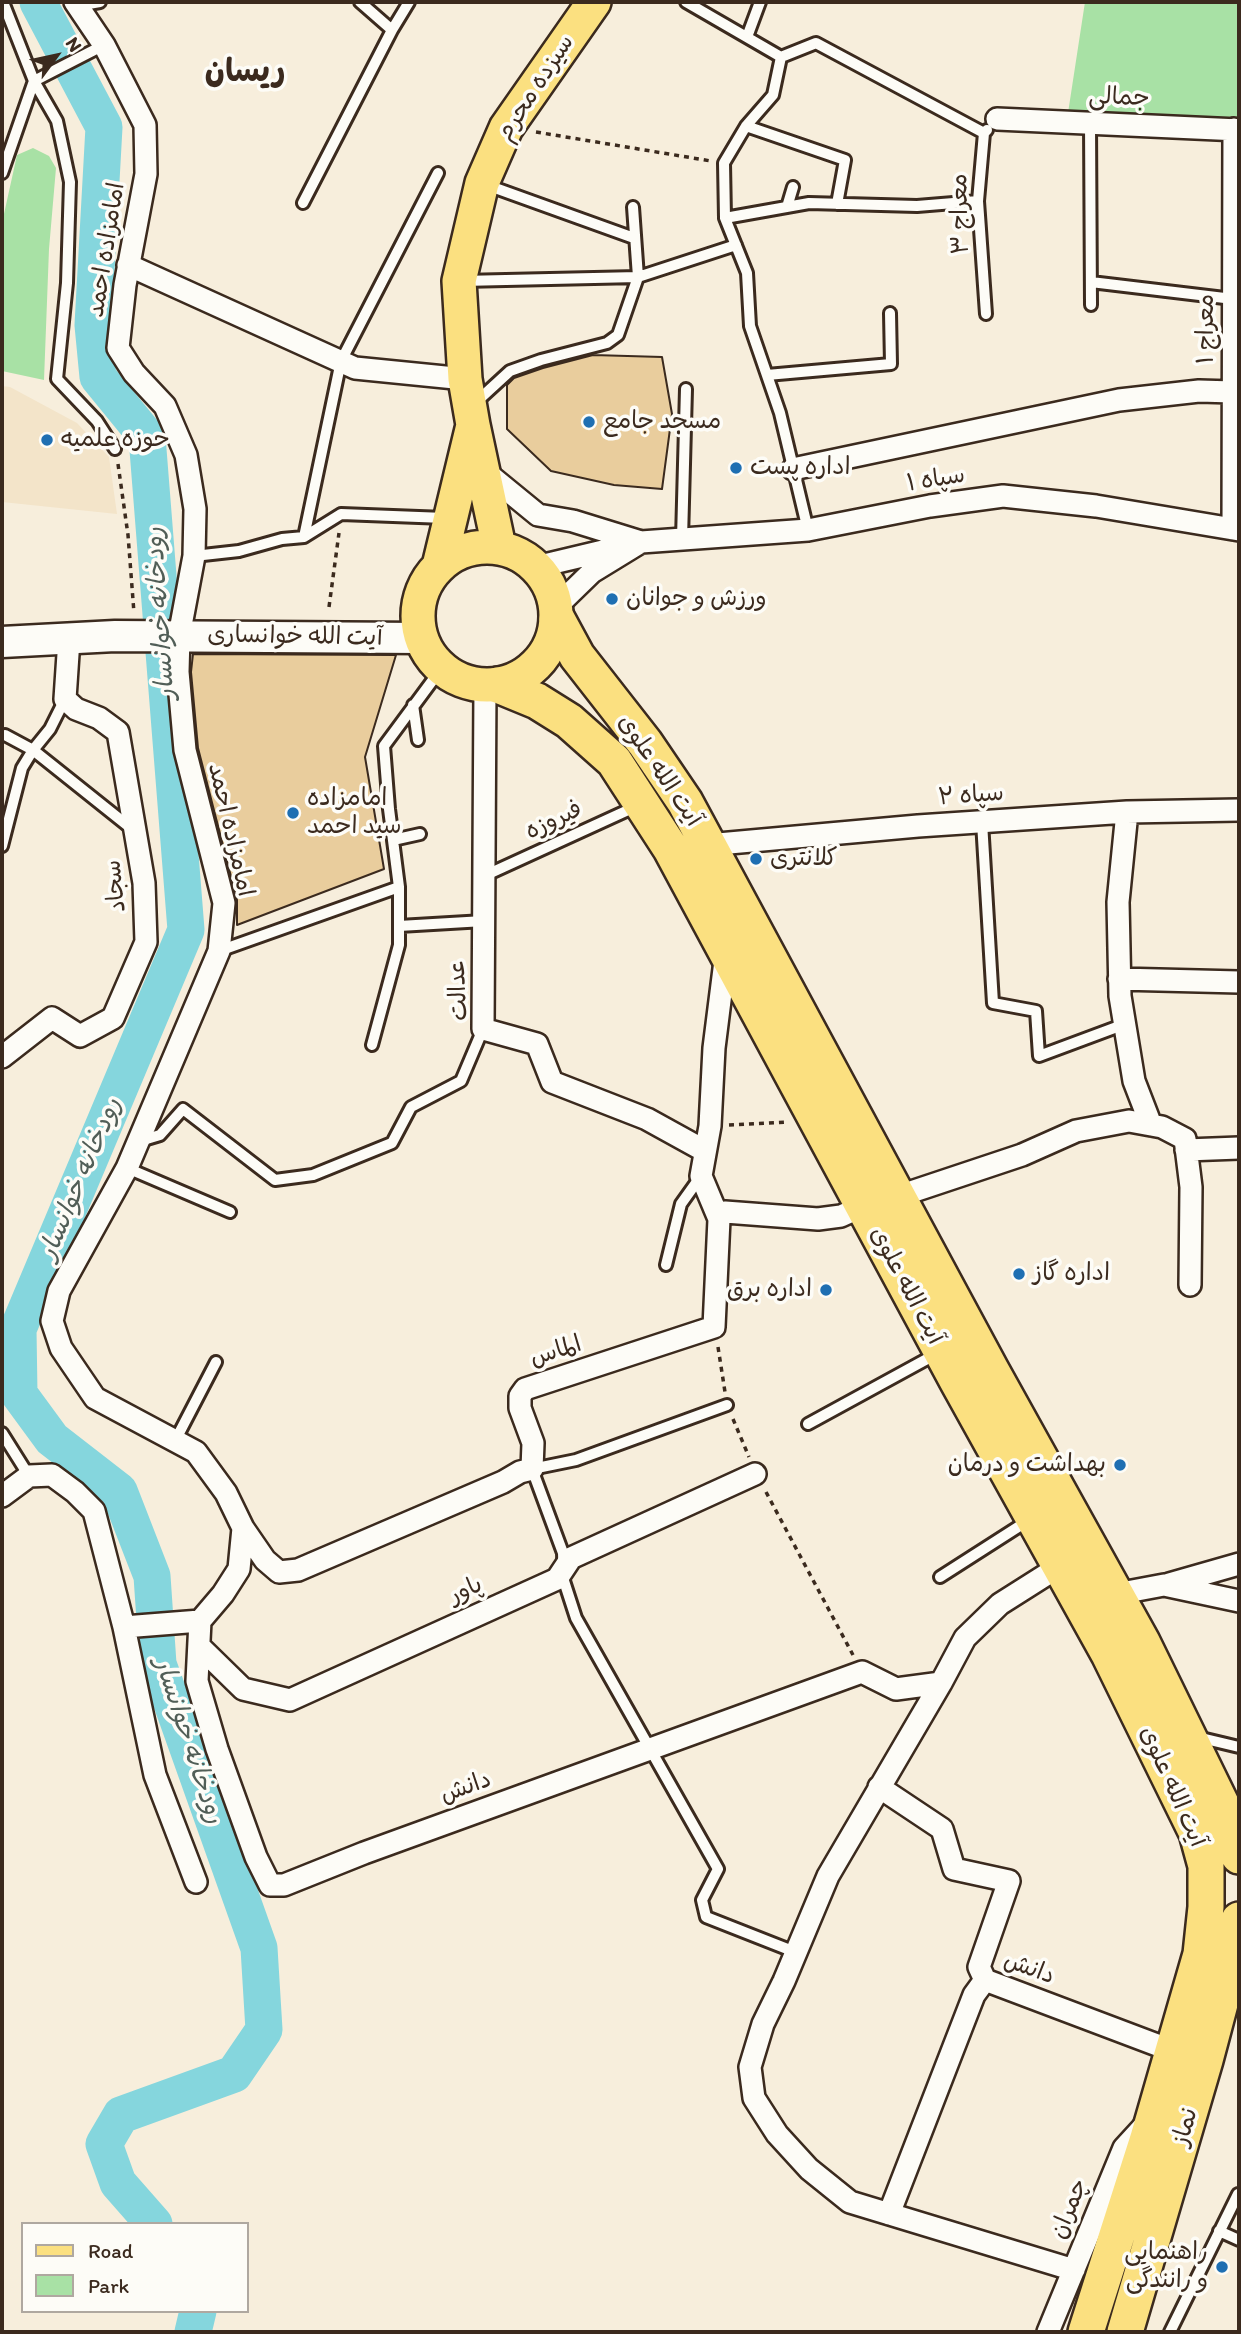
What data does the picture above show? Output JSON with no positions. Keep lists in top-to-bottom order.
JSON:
{
  "streets": {
    "highway": ["آیت الله علوی", "نماز"],
    "main road": ["سیزده محرم", "آیت الله خوانساری"],
    "street": [
      "جمالی",
      "امامزاده احمد",
      "معراج ۱",
      "سپاه ۱",
      "سپاه ۲",
      "سجاد",
      "عدالت",
      "الماس",
      "پاور",
      "دانش",
      "چمران"
    ],
    "lane": ["معراج ۳", "فیروزه"]
  },
  "crossings": [
    ["جمالی", "معراج ۳"],
    ["جمالی", "معراج ۱"],
    ["امامزاده احمد", "آیت الله خوانساری"],
    ["معراج ۱", "سپاه ۱"],
    ["آیت الله خوانساری", "آیت الله علوی"],
    ["آیت الله خوانساری", "عدالت"],
    ["آیت الله علوی", "سپاه ۲"],
    ["آیت الله علوی", "فیروزه"],
    ["آیت الله علوی", "عدالت"],
    ["آیت الله علوی", "نماز"],
    ["فیروزه", "عدالت"],
    ["پاور", "دانش"],
    ["دانش", "نماز"],
    ["نماز", "چمران"]
  ],
  "districts": ["ریسان"],
  "water": ["رودخانه خوانسار"],
  "places": [
    "مسجد جامع",
    "حوزه علمیه",
    "اداره پست",
    "ورزش و جوانان",
    "امامزاده سید احمد",
    "کلانتری",
    "اداره گاز",
    "اداره برق",
    "بهداشت و درمان",
    "راهنمایی و رانندگی"
  ],
  "legend": ["Road", "Park"],
  "north": "top right"
}
